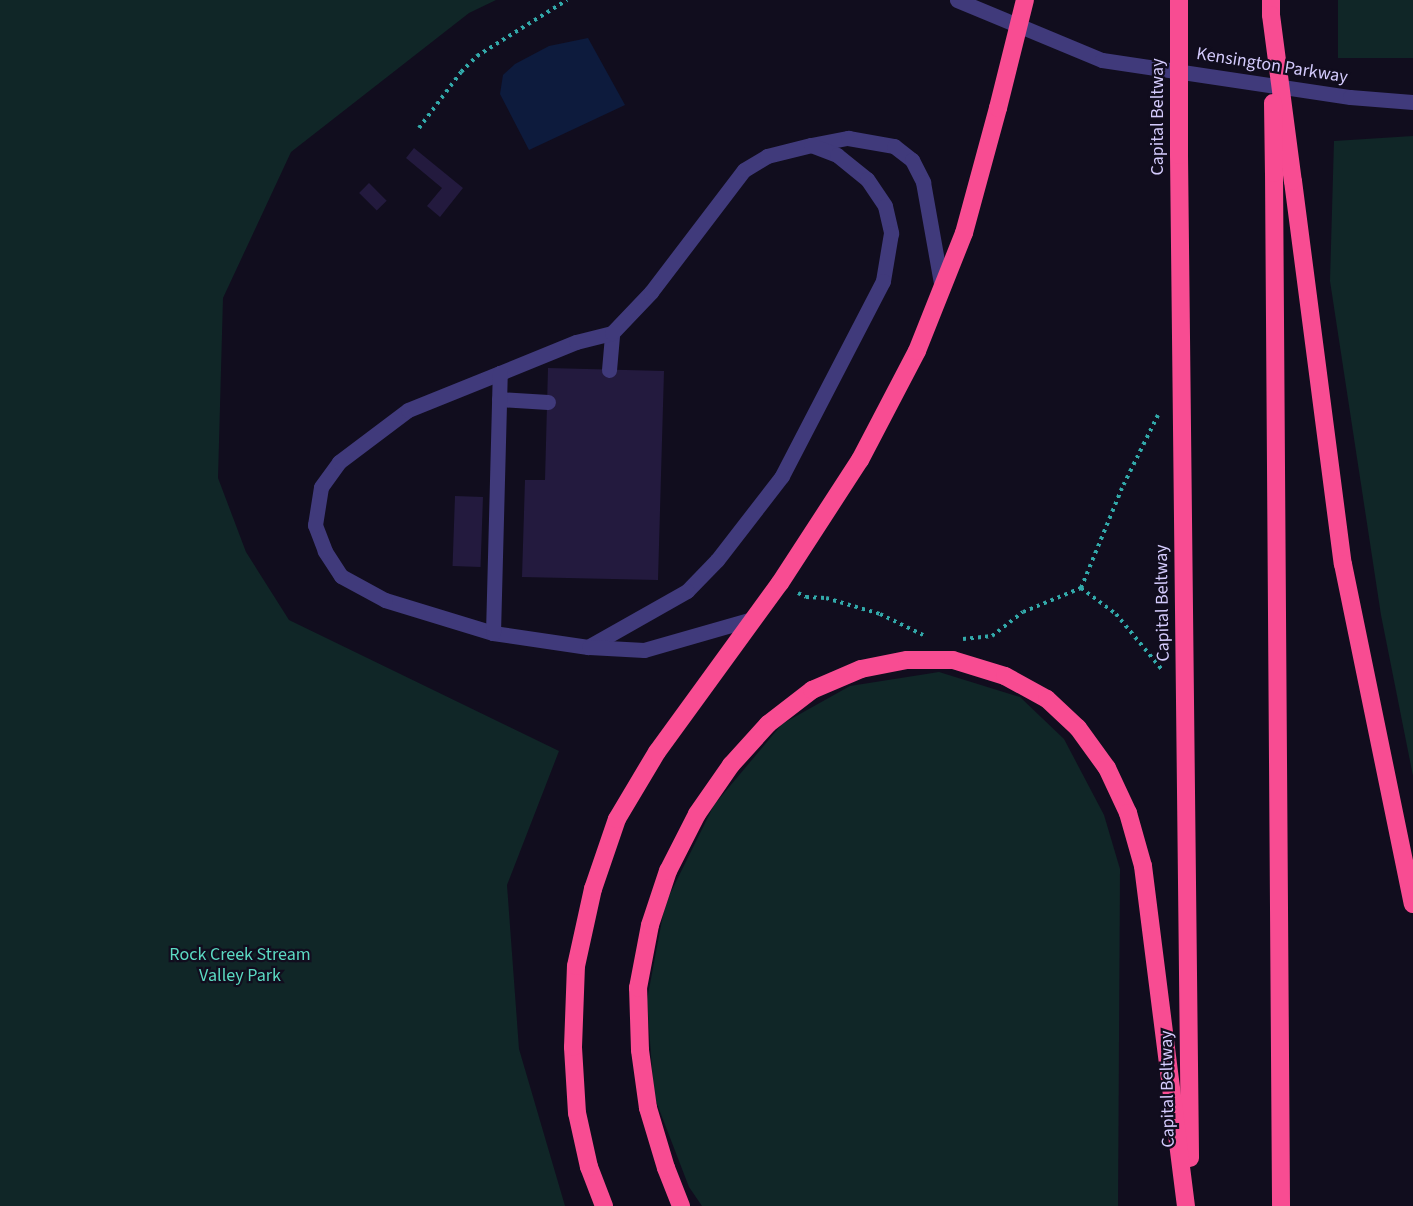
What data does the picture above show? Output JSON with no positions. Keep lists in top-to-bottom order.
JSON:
{
  "streets": {
    "highway": ["Capital Beltway"],
    "street": ["Kensington Parkway"]
  },
  "parks": ["Rock Creek Stream Valley Park"]
}
